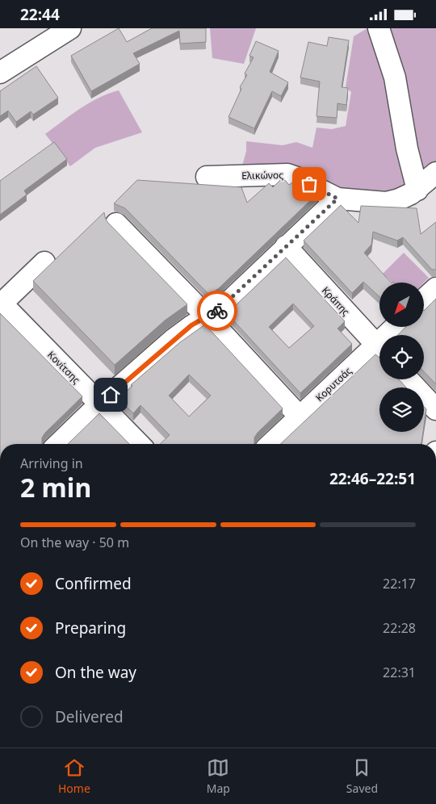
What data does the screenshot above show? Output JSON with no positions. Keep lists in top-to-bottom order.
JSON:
{
  "streets": {
    "street": [
      "Ελικώνος",
      "Κράπης",
      "Κονίτσης",
      "Κορυτσάς"
    ]
  },
  "north": "bottom left",
  "page": {
    "status": "22:44",
    "heading": ["2 min", "Arriving in", "22:46–22:51"],
    "bar": "On the way · 50 m",
    "list": [
      ["Confirmed", "22:17"],
      ["Preparing", "22:28"],
      ["On the way", "22:31"],
      "Delivered"
    ],
    "tabs": ["Home", "Map", "Saved"]
  }
}
